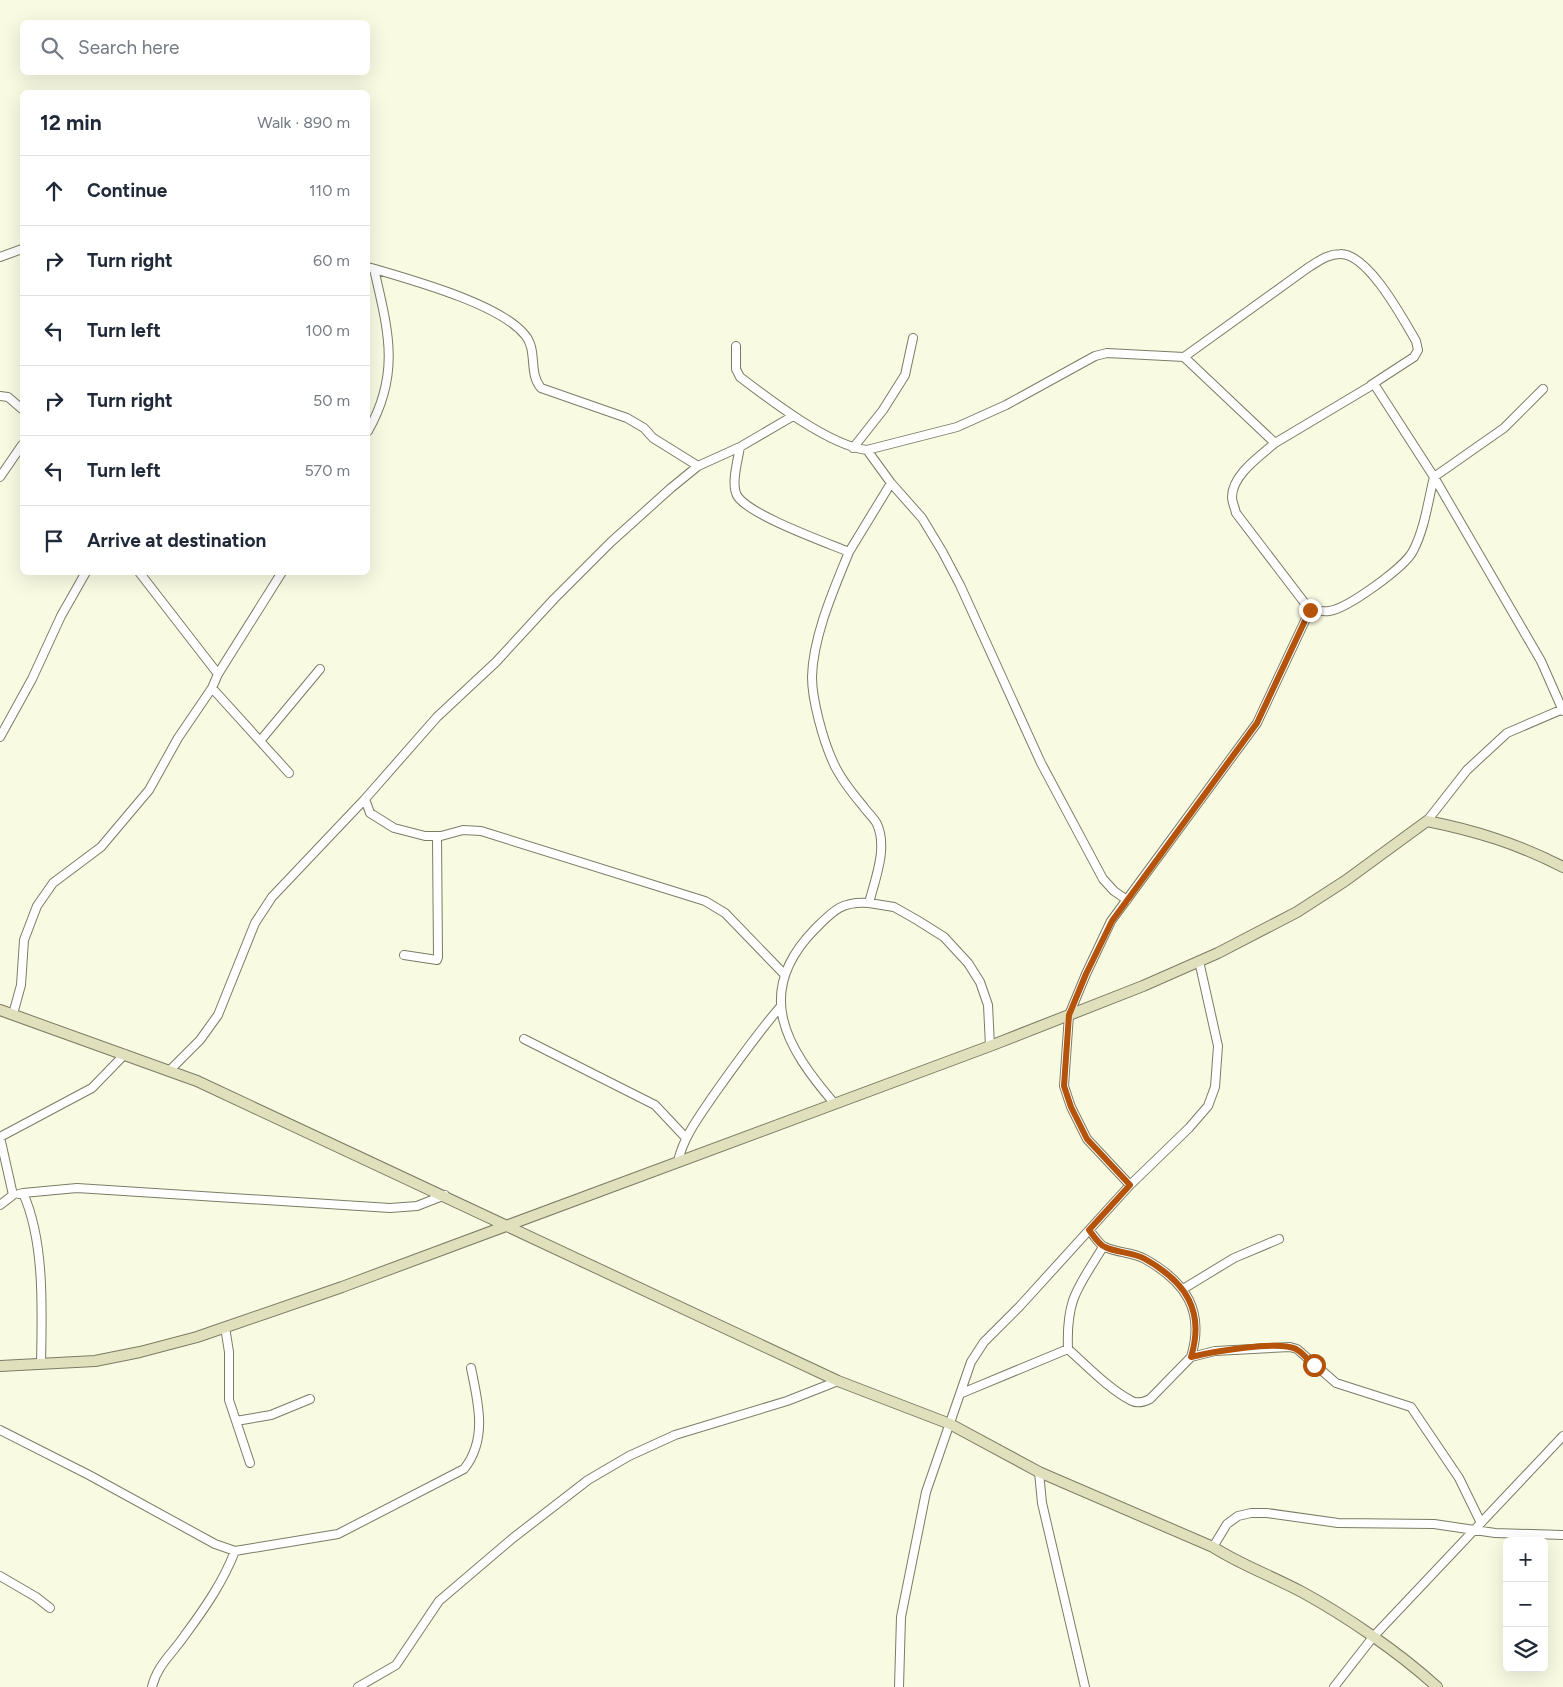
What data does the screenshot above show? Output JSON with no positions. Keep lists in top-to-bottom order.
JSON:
{
  "page": {
    "search": "Search here",
    "heading": ["12 min", "Walk · 890 m"],
    "list": [
      ["Continue", "110 m"],
      ["Turn right", "60 m"],
      ["Turn left", "100 m"],
      ["Turn right", "50 m"],
      ["Turn left", "570 m"],
      "Arrive at destination"
    ],
    "map_buttons": ["+", "−"]
  }
}
